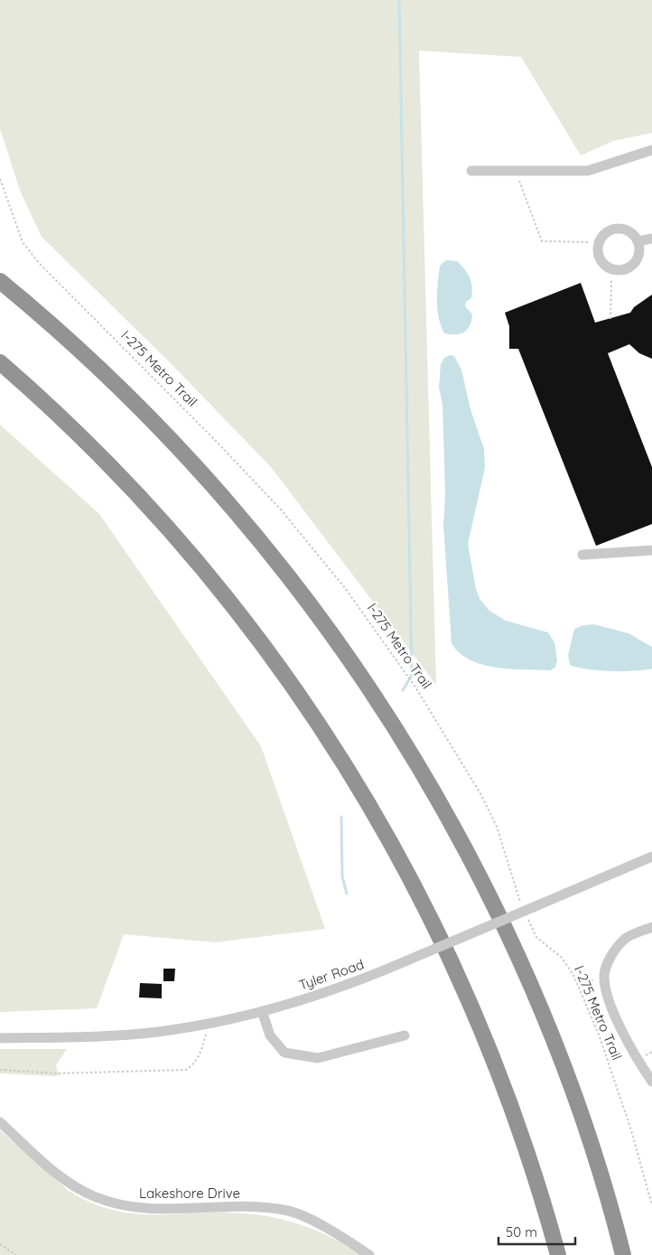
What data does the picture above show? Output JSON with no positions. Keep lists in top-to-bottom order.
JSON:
{
  "streets": {
    "street": ["Tyler Road", "Lakeshore Drive"],
    "path": ["I-275 Metro Trail"]
  },
  "scale_bar": "50 m"
}
